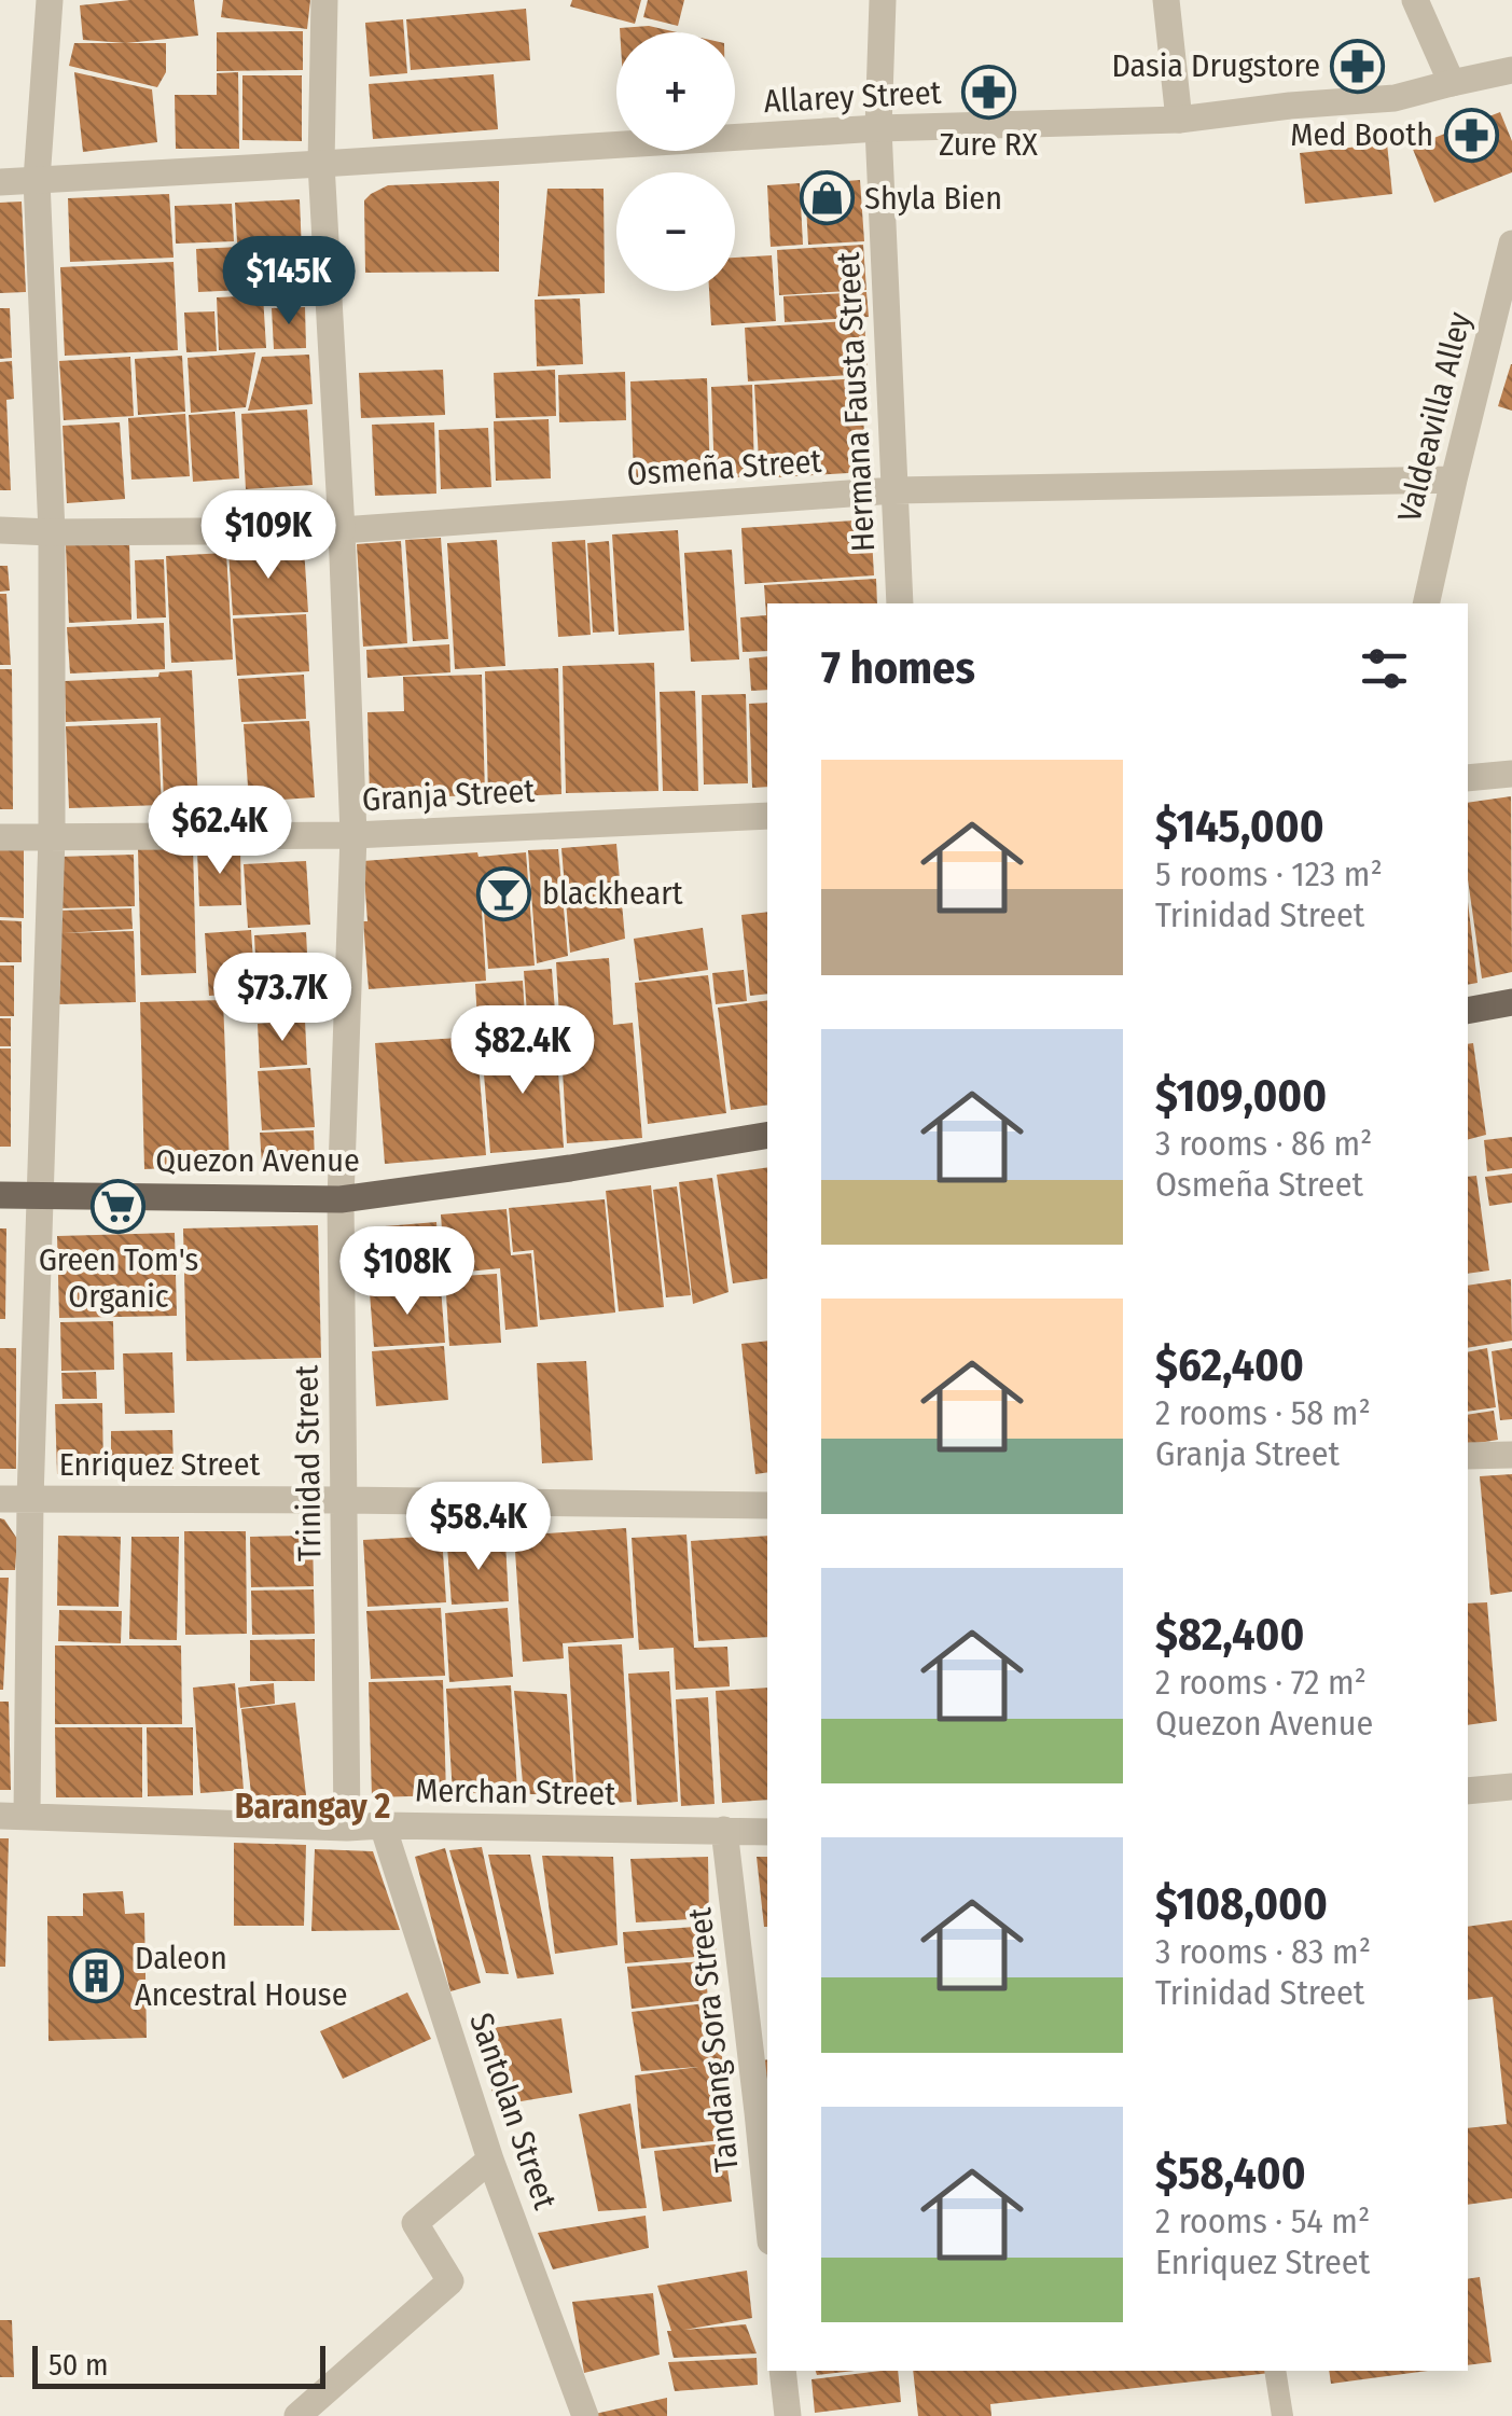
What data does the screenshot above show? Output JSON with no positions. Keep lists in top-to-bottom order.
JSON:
{
  "streets": {
    "main road": ["Quezon Avenue"],
    "street": [
      "Allarey Street",
      "Hermana Fausta Street",
      "Valdeavilla Alley",
      "Osmeña Street",
      "Granja Street",
      "Trinidad Street",
      "Enriquez Street",
      "Merchan Street",
      "Tandang Sora Street",
      "Santolan Street"
    ]
  },
  "crossings": [
    ["Allarey Street", "Hermana Fausta Street"],
    ["Allarey Street", "Trinidad Street"],
    ["Hermana Fausta Street", "Osmeña Street"],
    ["Valdeavilla Alley", "Osmeña Street"],
    ["Osmeña Street", "Trinidad Street"],
    ["Granja Street", "Trinidad Street"],
    ["Quezon Avenue", "Trinidad Street"],
    ["Trinidad Street", "Enriquez Street"],
    ["Trinidad Street", "Merchan Street"],
    ["Merchan Street", "Tandang Sora Street"],
    ["Merchan Street", "Santolan Street"]
  ],
  "districts": ["Barangay 2"],
  "places": {
    "pharmacy": ["Dasia Drugstore", "Zure RX", "Med Booth"],
    "shop": ["Shyla Bien"],
    "bar": ["blackheart"],
    "supermarket": ["Green Tom's Organic"],
    "building": ["Daleon Ancestral House"]
  },
  "scale_bar": "50 m",
  "page": {
    "map_buttons": ["+", "−"],
    "price": [
      "$145K",
      "$109K",
      "$62.4K",
      "$73.7K",
      "$82.4K",
      "$108K",
      "$58.4K"
    ],
    "heading": "7 homes",
    "list": [
      {
        "name": "$145,000",
        "note": "5 rooms · 123 m² · Trinidad Street"
      },
      {
        "name": "$109,000",
        "note": "3 rooms · 86 m² · Osmeña Street"
      },
      {
        "name": "$62,400",
        "note": "2 rooms · 58 m² · Granja Street"
      },
      {
        "name": "$82,400",
        "note": "2 rooms · 72 m² · Quezon Avenue"
      },
      {
        "name": "$108,000",
        "note": "3 rooms · 83 m² · Trinidad Street"
      },
      {
        "name": "$58,400",
        "note": "2 rooms · 54 m² · Enriquez Street"
      }
    ],
    "scale": "50 m"
  }
}
